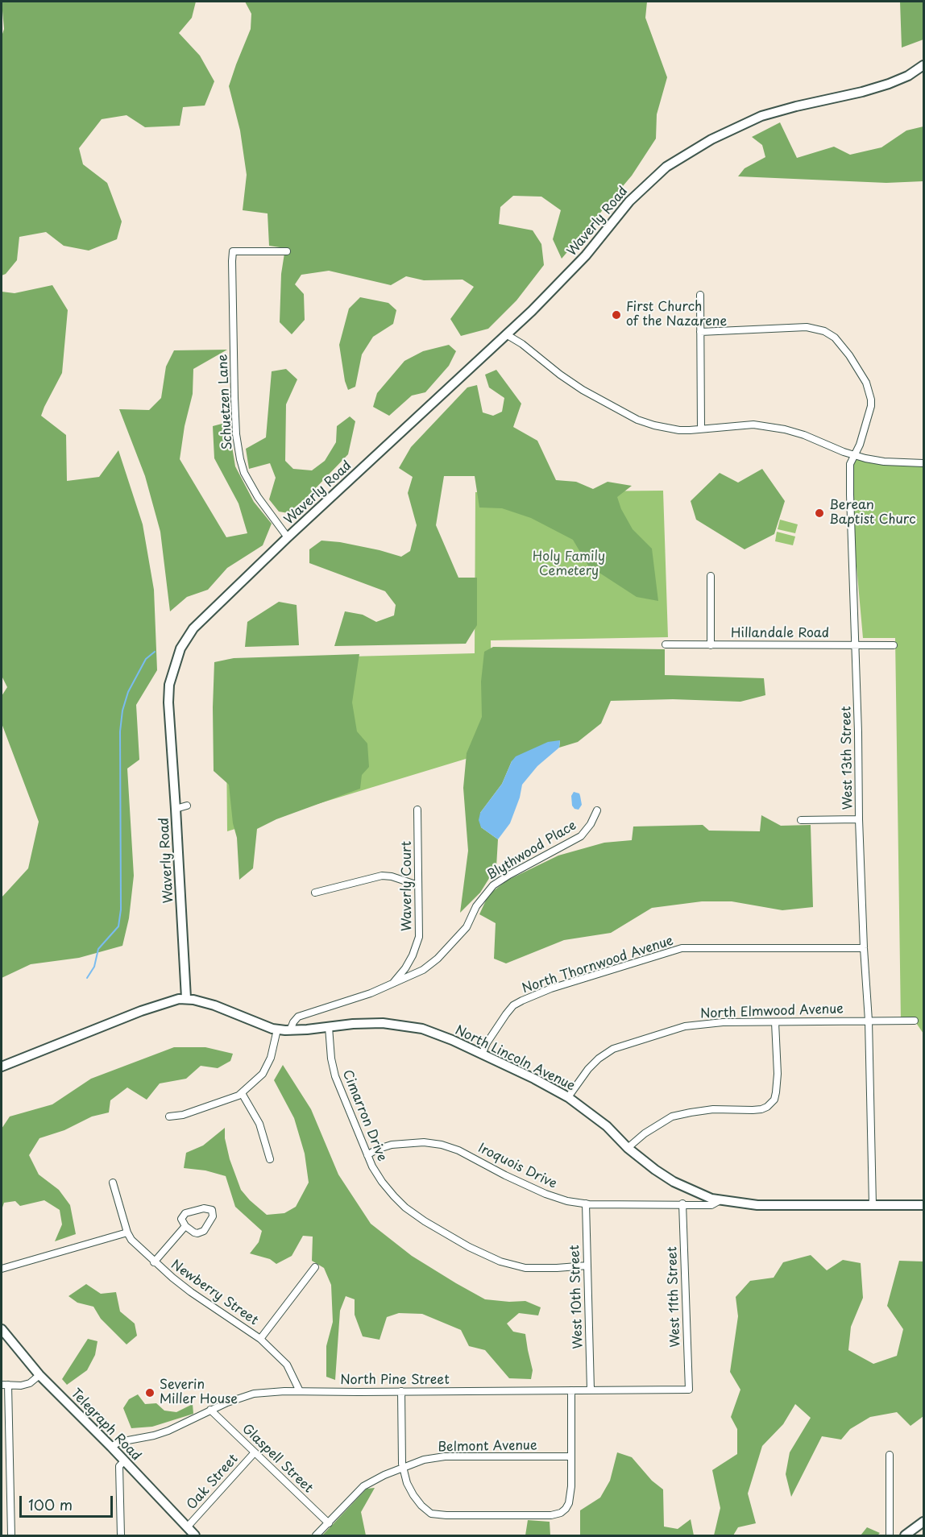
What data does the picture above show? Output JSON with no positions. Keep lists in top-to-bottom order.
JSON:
{
  "streets": {
    "street": [
      "Waverly Road",
      "Schuetzen Lane",
      "Hillandale Road",
      "West 13th Street",
      "Blythwood Place",
      "Waverly Court",
      "North Thornwood Avenue",
      "North Elmwood Avenue",
      "North Lincoln Avenue",
      "Cimarron Drive",
      "Iroquois Drive",
      "Newberry Street",
      "West 10th Street",
      "West 11th Street",
      "North Pine Street",
      "Telegraph Road",
      "Belmont Avenue",
      "Glaspell Street",
      "Oak Street"
    ]
  },
  "crossings": [
    ["Waverly Road", "Schuetzen Lane"],
    ["Waverly Road", "North Lincoln Avenue"],
    ["Hillandale Road", "West 13th Street"],
    ["West 13th Street", "North Thornwood Avenue"],
    ["West 13th Street", "North Elmwood Avenue"],
    ["West 13th Street", "North Lincoln Avenue"],
    ["Blythwood Place", "Waverly Court"],
    ["Blythwood Place", "North Lincoln Avenue"],
    ["North Thornwood Avenue", "North Lincoln Avenue"],
    ["North Elmwood Avenue", "North Lincoln Avenue"],
    ["North Lincoln Avenue", "Cimarron Drive"],
    ["North Lincoln Avenue", "Iroquois Drive"],
    ["Cimarron Drive", "Iroquois Drive"],
    ["Cimarron Drive", "West 10th Street"],
    ["Iroquois Drive", "West 10th Street"],
    ["Iroquois Drive", "West 11th Street"],
    ["Newberry Street", "North Pine Street"],
    ["West 10th Street", "North Pine Street"],
    ["West 11th Street", "North Pine Street"],
    ["North Pine Street", "Telegraph Road"],
    ["North Pine Street", "Glaspell Street"],
    ["Telegraph Road", "Oak Street"],
    ["Belmont Avenue", "Glaspell Street"],
    ["Glaspell Street", "Oak Street"]
  ],
  "parks": ["Holy Family Cemetery"],
  "places": ["First Church of the Nazarene", "Berean Baptist Churc", "Severin Miller House"],
  "scale_bar": "100 m"
}
